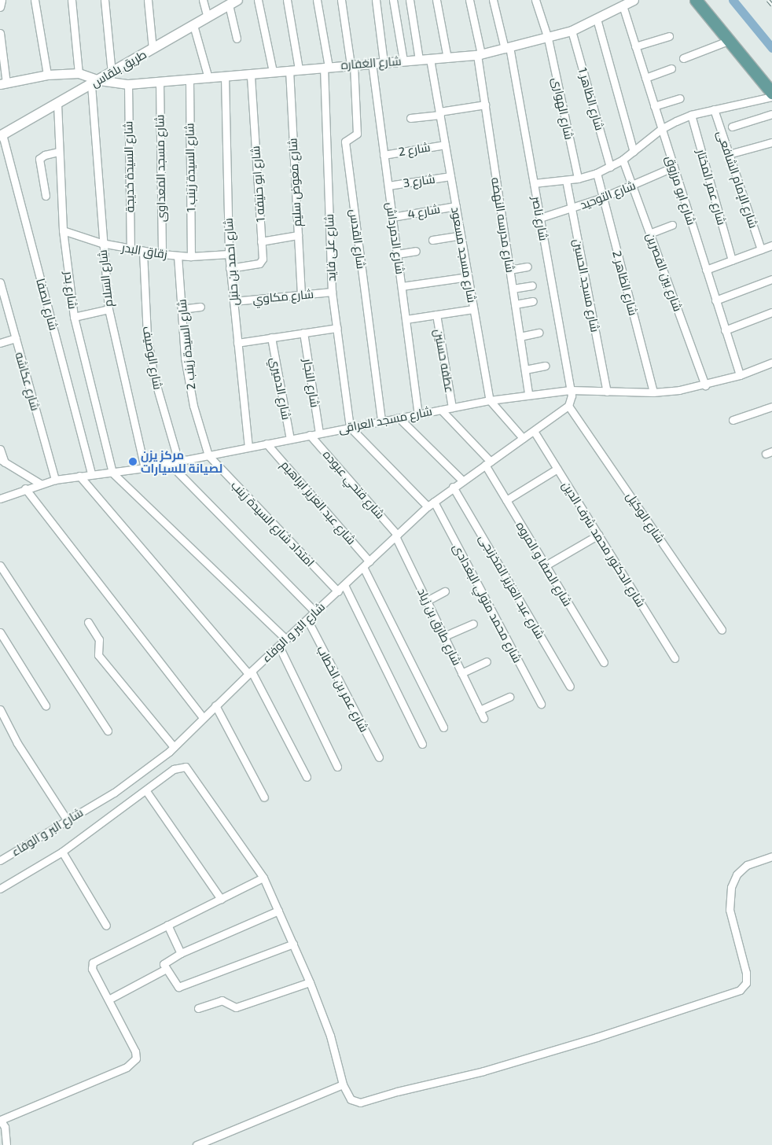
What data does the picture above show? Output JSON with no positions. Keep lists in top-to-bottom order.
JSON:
{
  "streets": {
    "main road": ["طريق بلقاس"],
    "street": [
      "شارع الغفاره",
      "شارع الظاهر 1",
      "شارع الهوارى",
      "شارع 2",
      "شارع السيدة خديجة",
      "شارع السيدة زينب 1",
      "شارع مسجد المعداوى",
      "شارع الإمام الشافعى",
      "شارع 3",
      "شارع معوض سليم",
      "شارع ابو حنيفه 1",
      "شارع عمر المختار",
      "شارع ابو مرزوق",
      "شارع التوحيد",
      "شارع 4",
      "شارع ناصر",
      "شارع مدرسه النهضه",
      "شارع الدمرداش",
      "شارع القدس",
      "شارع على فايد",
      "زقاق البدر",
      "شارع مسجد مسعود",
      "شارع احمد بن حنبل",
      "شارع بين القصرين",
      "شارع السلام",
      "شارع الظاهر 2",
      "شارع مسجد الحسين",
      "شارع بدر",
      "شارع مكاوي",
      "شارع الصفا",
      "شارع السيدة زينب 2",
      "شارع الوصيف",
      "عطفه حسنين",
      "شارع عكاشه",
      "شارع النجار",
      "شارع الدميري",
      "شارع مسجد العراقى",
      "شارع فتحي عبوده",
      "شارع عبد العزيز ابراهيم",
      "شارع الوكيل",
      "امتداد شارع السيدة زينب",
      "شارع الدكتور محمد شرف الدين",
      "شارع الصفا و المروه",
      "شارع عبد العزيز المخزنجى",
      "شارع محمد متولي البغدادى",
      "شارع طارق بن زياد",
      "شارع البر و الوفاء",
      "شارع عمر بن الخطاب"
    ]
  },
  "crossings": [
    ["شارع الغفاره", "طريق بلقاس"],
    ["شارع الغفاره", "شارع الظاهر 1"],
    ["شارع الغفاره", "شارع الهوارى"],
    ["شارع الغفاره", "شارع السيدة خديجة"],
    ["شارع الغفاره", "شارع السيدة زينب 1"],
    ["شارع الغفاره", "شارع مسجد المعداوى"],
    ["شارع الغفاره", "شارع معوض سليم"],
    ["شارع الغفاره", "شارع ابو حنيفه 1"],
    ["شارع الغفاره", "شارع ابو مرزوق"],
    ["شارع الغفاره", "شارع ناصر"],
    ["شارع الغفاره", "شارع مدرسه النهضه"],
    ["شارع الغفاره", "شارع الدمرداش"],
    ["شارع الغفاره", "شارع القدس"],
    ["شارع الغفاره", "شارع على فايد"],
    ["شارع الغفاره", "شارع مسجد مسعود"],
    ["شارع الغفاره", "شارع احمد بن حنبل"],
    ["شارع الغفاره", "شارع السلام"],
    ["طريق بلقاس", "شارع السلام"],
    ["طريق بلقاس", "شارع بدر"],
    ["طريق بلقاس", "شارع الصفا"],
    ["شارع 2", "شارع الدمرداش"],
    ["شارع 2", "شارع مسجد مسعود"],
    ["شارع السيدة خديجة", "زقاق البدر"],
    ["شارع السيدة زينب 1", "زقاق البدر"],
    ["شارع مسجد المعداوى", "زقاق البدر"],
    ["شارع 3", "شارع الدمرداش"],
    ["شارع 3", "شارع مسجد مسعود"],
    ["شارع معوض سليم", "شارع مكاوي"],
    ["شارع ابو حنيفه 1", "شارع احمد بن حنبل"],
    ["شارع ابو مرزوق", "شارع التوحيد"],
    ["شارع ابو مرزوق", "شارع مسجد العراقى"],
    ["شارع التوحيد", "شارع ناصر"],
    ["شارع التوحيد", "شارع بين القصرين"],
    ["شارع التوحيد", "شارع الظاهر 2"],
    ["شارع التوحيد", "شارع مسجد الحسين"],
    ["شارع 4", "شارع الدمرداش"],
    ["شارع 4", "شارع مسجد مسعود"],
    ["شارع ناصر", "شارع مسجد العراقى"],
    ["شارع مدرسه النهضه", "شارع مسجد العراقى"],
    ["شارع الدمرداش", "شارع مسجد العراقى"],
    ["شارع القدس", "شارع مسجد العراقى"],
    ["شارع على فايد", "شارع مكاوي"],
    ["شارع على فايد", "شارع مسجد العراقى"],
    ["شارع على فايد", "شارع محمد متولي البغدادى"],
    ["زقاق البدر", "شارع احمد بن حنبل"],
    ["زقاق البدر", "شارع السلام"],
    ["زقاق البدر", "شارع بدر"],
    ["زقاق البدر", "شارع السيدة زينب 2"],
    ["زقاق البدر", "شارع الوصيف"],
    ["شارع مسجد مسعود", "شارع مسجد العراقى"],
    ["شارع احمد بن حنبل", "شارع مكاوي"],
    ["شارع احمد بن حنبل", "شارع مسجد العراقى"],
    ["شارع بين القصرين", "شارع مسجد العراقى"],
    ["شارع السلام", "شارع مسجد العراقى"],
    ["شارع الظاهر 2", "شارع مسجد العراقى"],
    ["شارع مسجد الحسين", "شارع مسجد العراقى"],
    ["شارع بدر", "شارع مسجد العراقى"],
    ["شارع الصفا", "شارع مسجد العراقى"],
    ["شارع السيدة زينب 2", "شارع مسجد العراقى"],
    ["شارع السيدة زينب 2", "امتداد شارع السيدة زينب"],
    ["شارع الوصيف", "شارع مسجد العراقى"],
    ["عطفه حسنين", "شارع مسجد العراقى"],
    ["شارع عكاشه", "شارع مسجد العراقى"],
    ["شارع النجار", "شارع مسجد العراقى"],
    ["شارع الدميري", "شارع مسجد العراقى"],
    ["شارع مسجد العراقى", "شارع فتحي عبوده"],
    ["شارع مسجد العراقى", "شارع عبد العزيز ابراهيم"],
    ["شارع مسجد العراقى", "امتداد شارع السيدة زينب"],
    ["شارع مسجد العراقى", "شارع الصفا و المروه"],
    ["شارع مسجد العراقى", "شارع محمد متولي البغدادى"],
    ["شارع فتحي عبوده", "شارع طارق بن زياد"],
    ["شارع فتحي عبوده", "شارع البر و الوفاء"],
    ["شارع عبد العزيز ابراهيم", "شارع البر و الوفاء"],
    ["شارع الوكيل", "شارع البر و الوفاء"],
    ["امتداد شارع السيدة زينب", "شارع البر و الوفاء"],
    ["شارع الدكتور محمد شرف الدين", "شارع البر و الوفاء"],
    ["شارع الصفا و المروه", "شارع البر و الوفاء"],
    ["شارع عبد العزيز المخزنجى", "شارع البر و الوفاء"],
    ["شارع محمد متولي البغدادى", "شارع البر و الوفاء"],
    ["شارع طارق بن زياد", "شارع البر و الوفاء"],
    ["شارع البر و الوفاء", "شارع عمر بن الخطاب"]
  ],
  "places": ["مركز يزن لصيانة للسيارات"]
}
